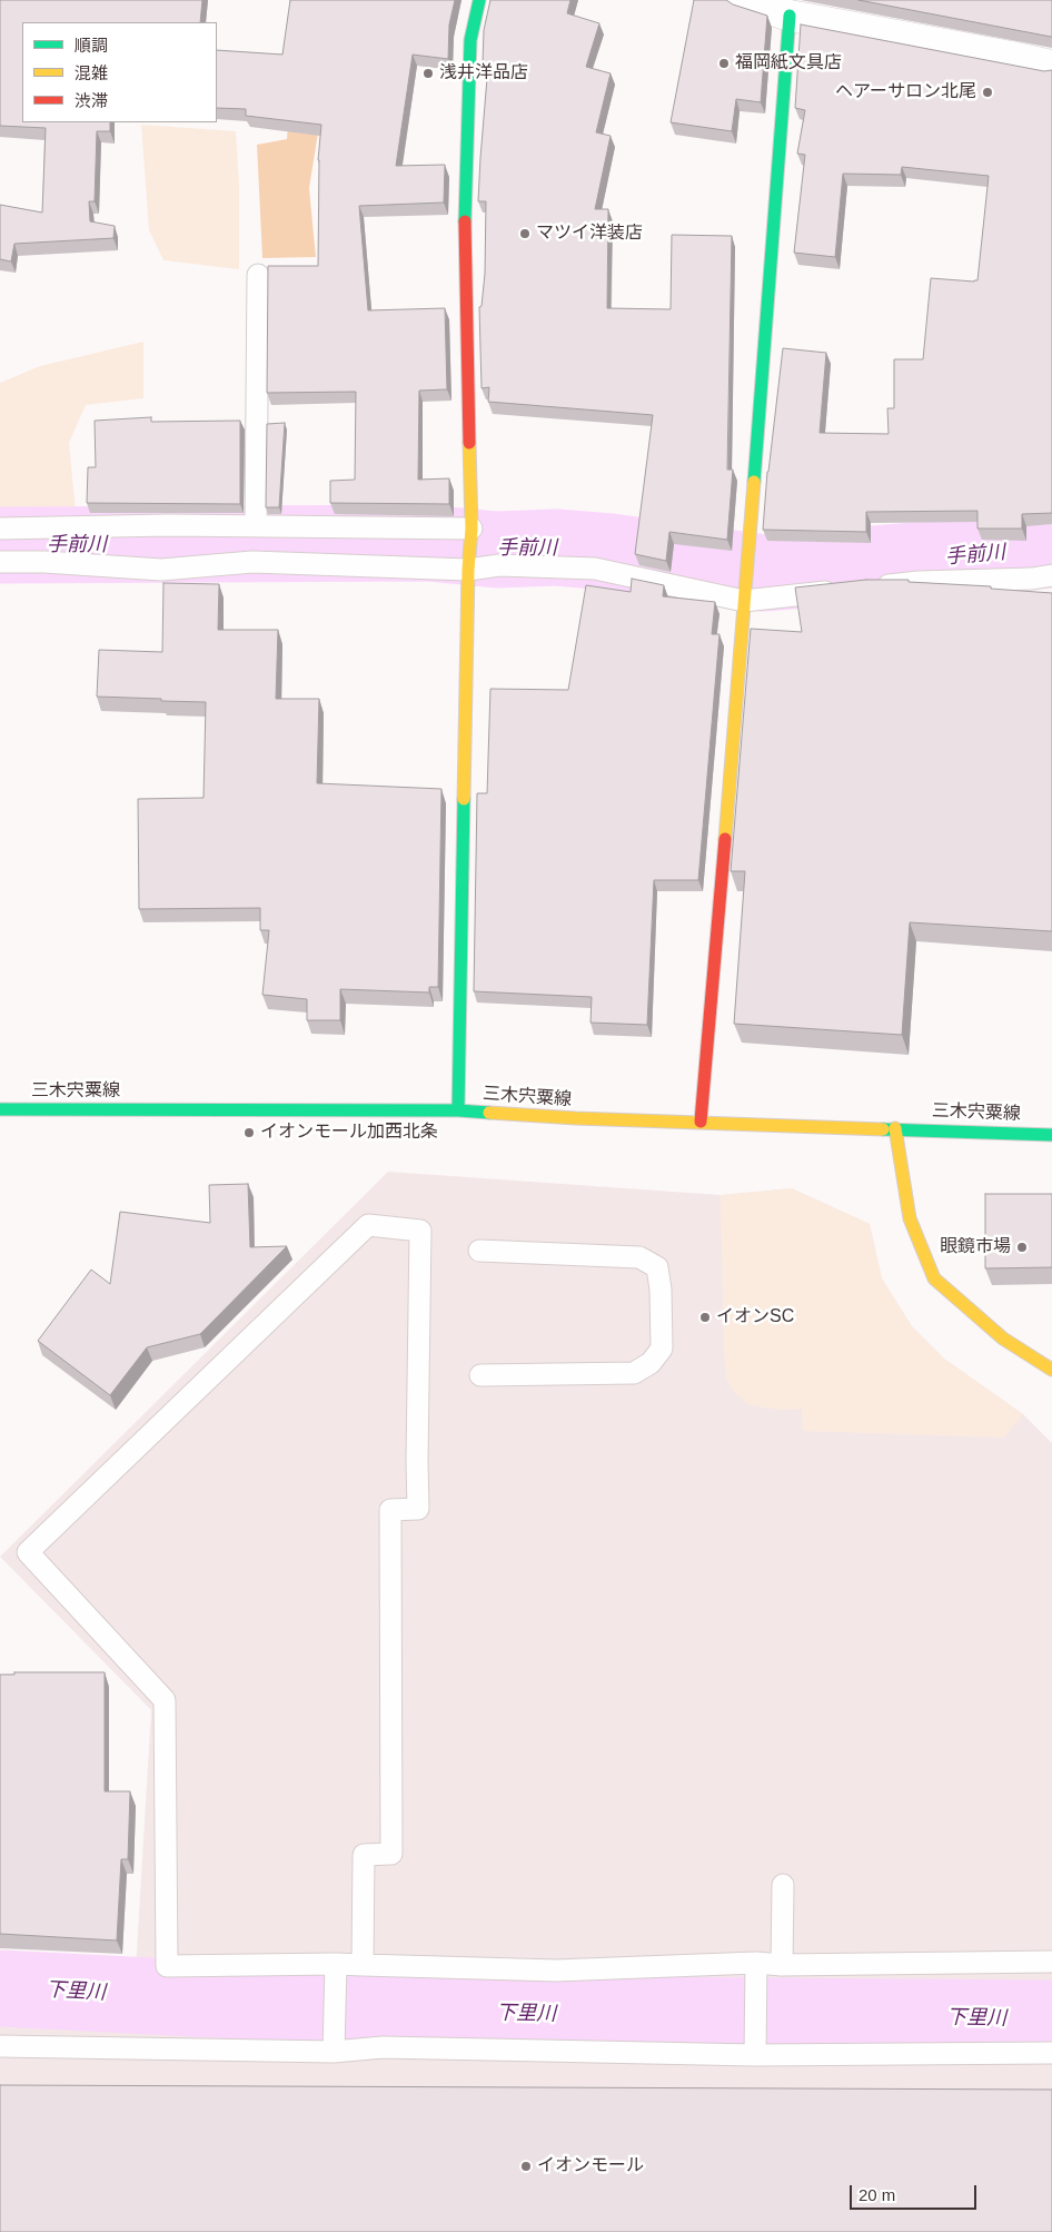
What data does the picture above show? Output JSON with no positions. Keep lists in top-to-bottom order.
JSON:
{
  "streets": {
    "street": ["三木宍粟線"]
  },
  "water": ["手前川", "下里川"],
  "places": [
    "福岡紙文具店",
    "浅井洋品店",
    "ヘアーサロン北尾",
    "マツイ洋装店",
    "イオンモール加西北条",
    "眼鏡市場",
    "イオンSC",
    "イオンモール"
  ],
  "legend": ["順調", "混雑", "渋滞"],
  "scale_bar": "20 m"
}
